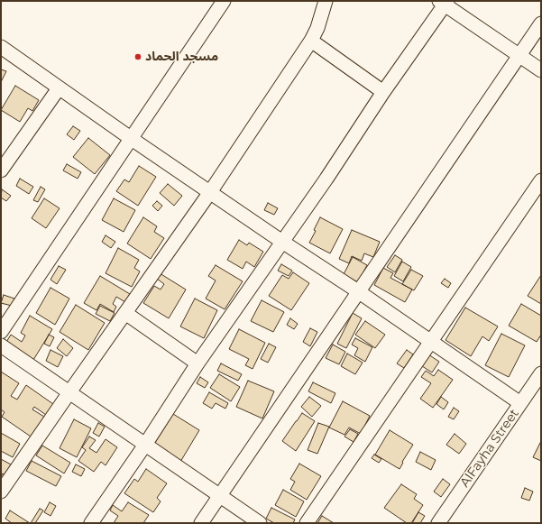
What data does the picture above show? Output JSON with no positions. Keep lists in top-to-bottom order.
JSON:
{
  "streets": {
    "street": ["AlFayha Street"]
  },
  "places": ["مسجد الحماد"]
}
